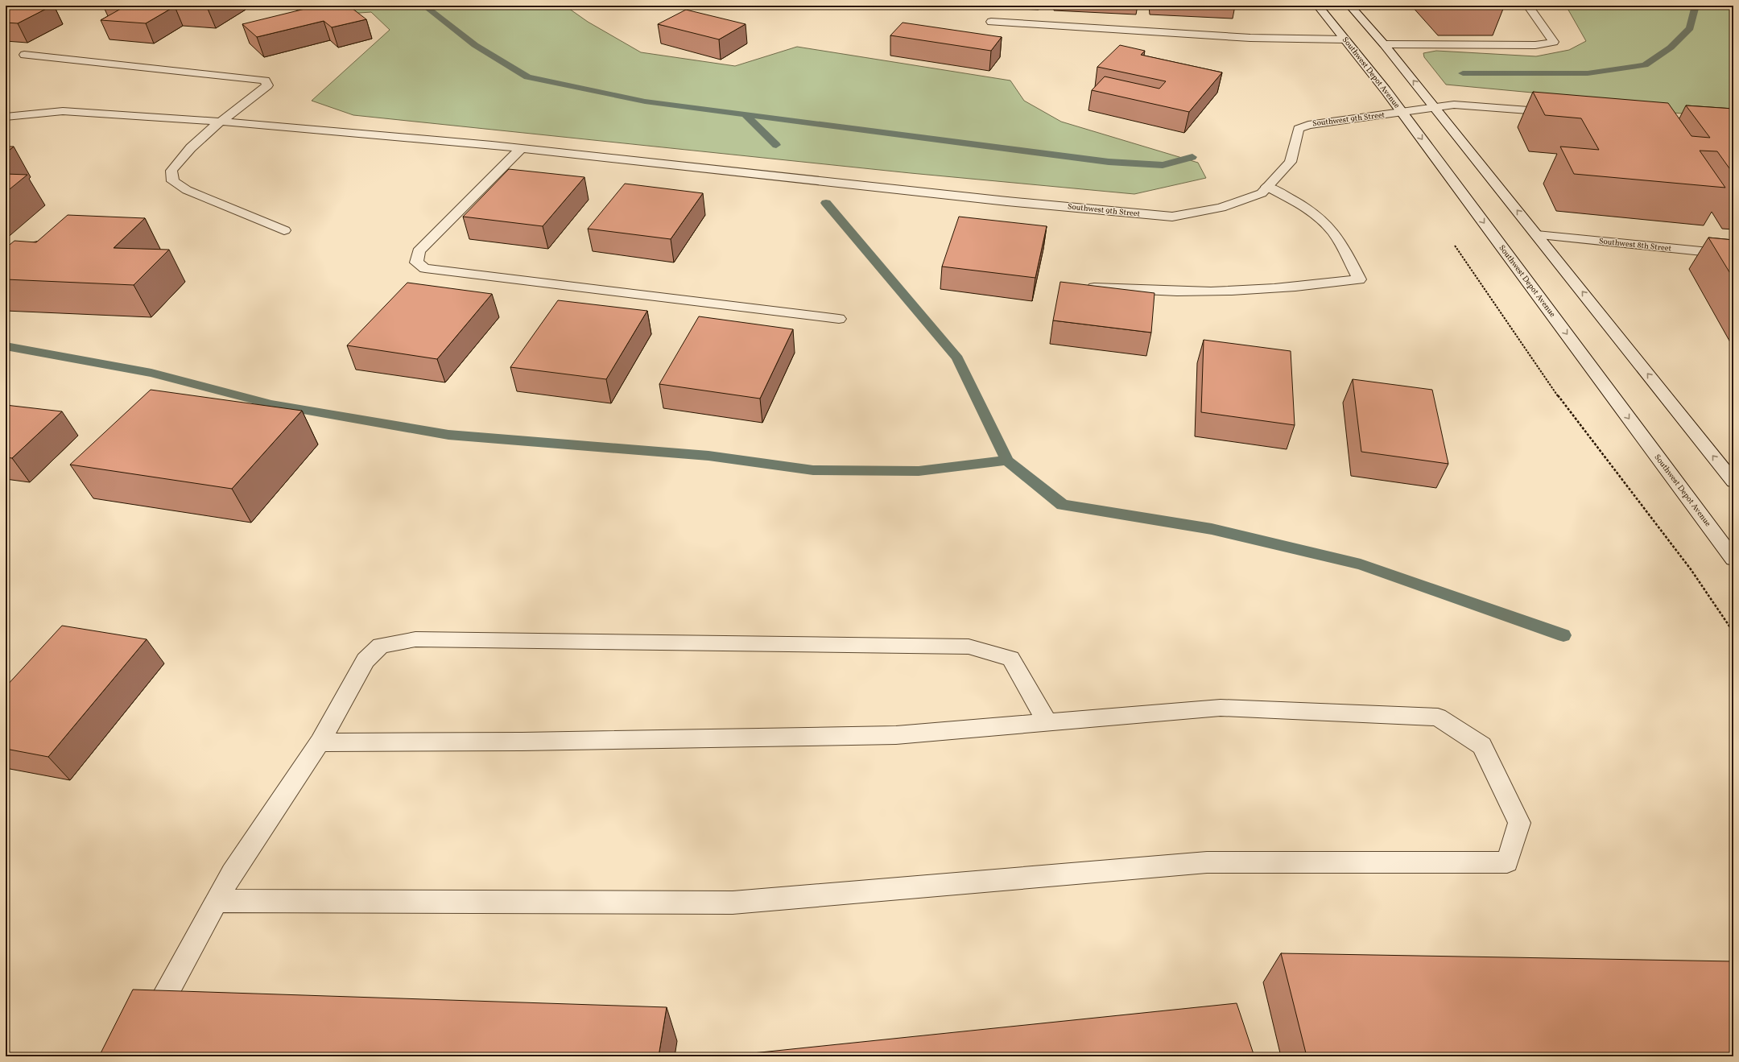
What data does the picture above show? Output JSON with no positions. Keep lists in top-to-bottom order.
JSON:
{
  "streets": {
    "street": ["Southwest Depot Avenue", "Southwest 9th Street", "Southwest 8th Street"]
  },
  "crossings": [
    ["Southwest Depot Avenue", "Southwest 9th Street"]
  ]
}
